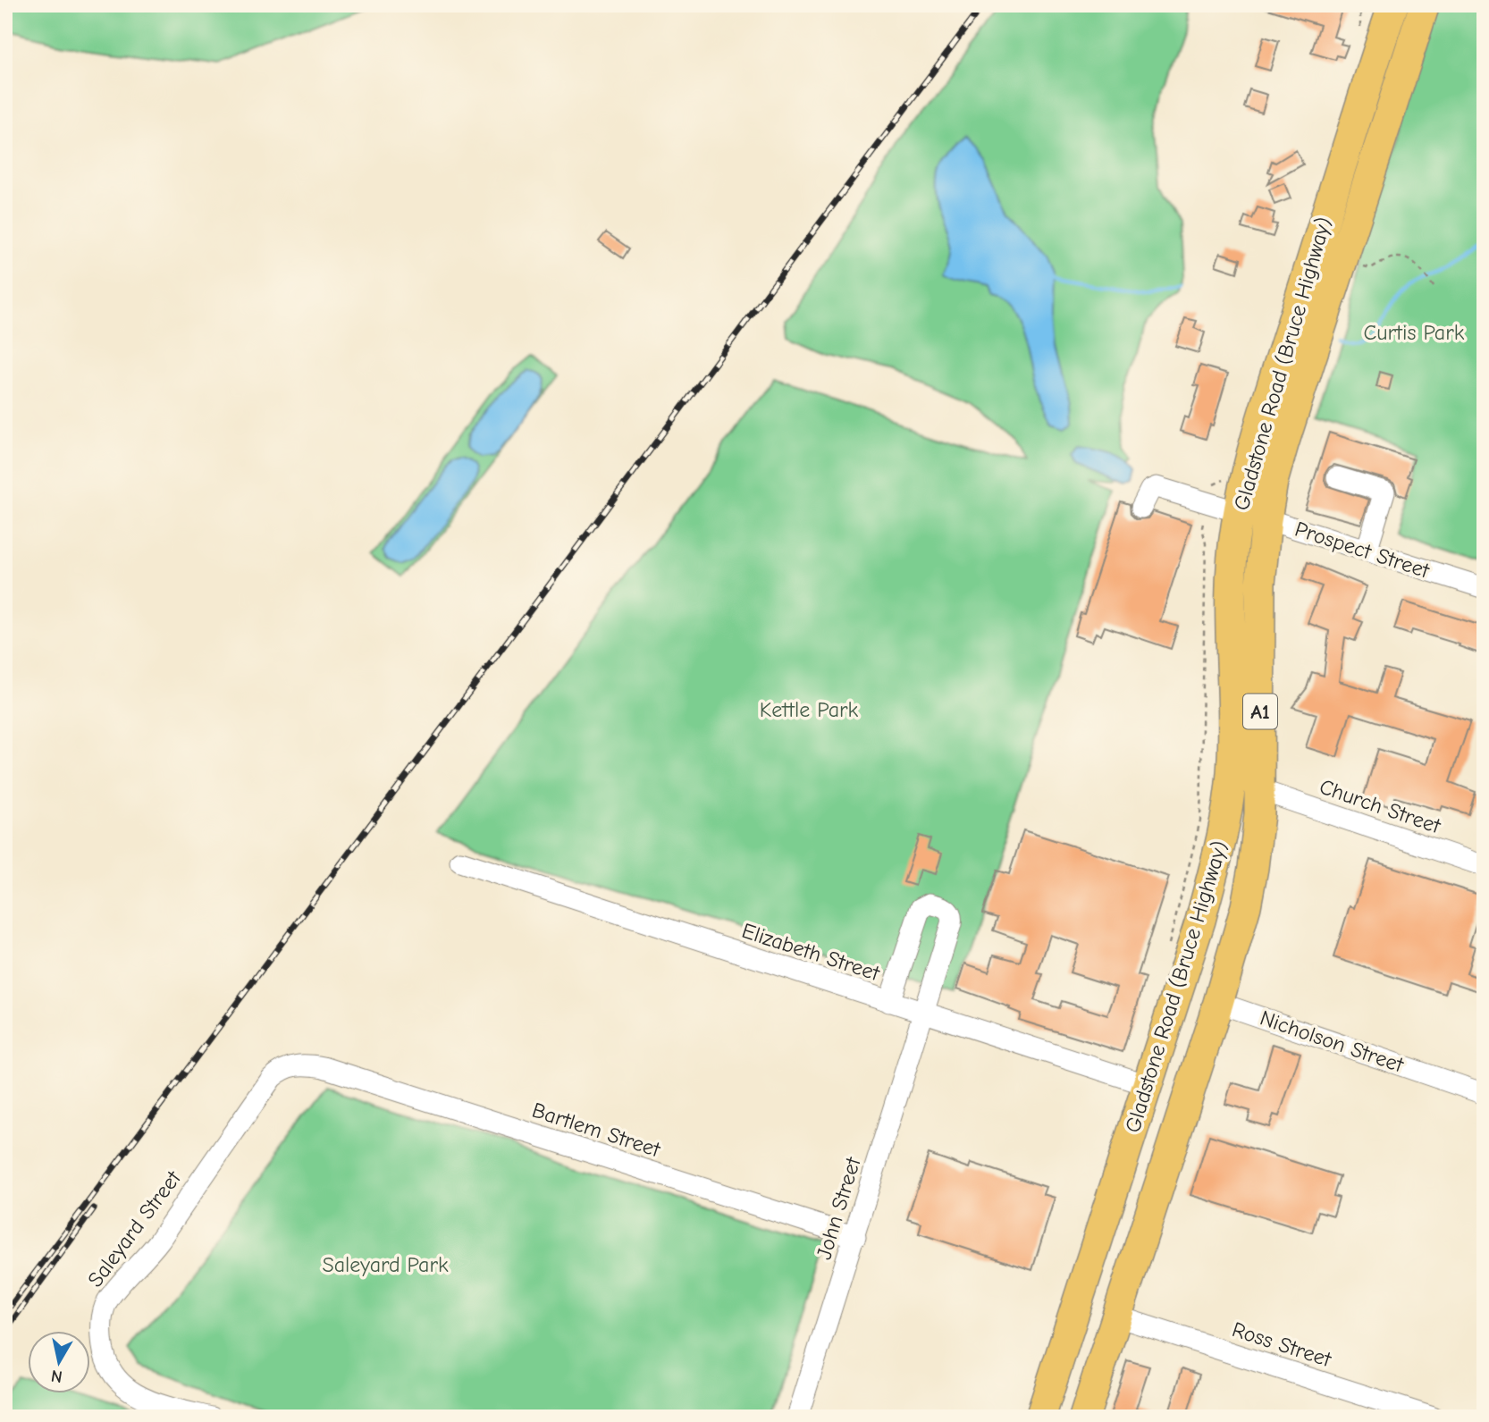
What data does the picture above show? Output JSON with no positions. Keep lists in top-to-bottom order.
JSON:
{
  "streets": {
    "highway": ["Gladstone Road (Bruce Highway)", "A1", "Nicholson Street"],
    "street": [
      "Prospect Street",
      "Church Street",
      "Elizabeth Street",
      "Bartlem Street",
      "John Street",
      "Saleyard Street",
      "Ross Street"
    ]
  },
  "crossings": [
    ["Gladstone Road (Bruce Highway)", "Prospect Street"],
    ["Gladstone Road (Bruce Highway)", "Church Street"],
    ["Gladstone Road (Bruce Highway)", "Elizabeth Street"],
    ["Gladstone Road (Bruce Highway)", "Nicholson Street"],
    ["Gladstone Road (Bruce Highway)", "Ross Street"],
    ["Elizabeth Street", "John Street"],
    ["Bartlem Street", "John Street"],
    ["Bartlem Street", "Saleyard Street"]
  ],
  "parks": ["Curtis Park", "Kettle Park", "Saleyard Park"],
  "north": "bottom"
}
